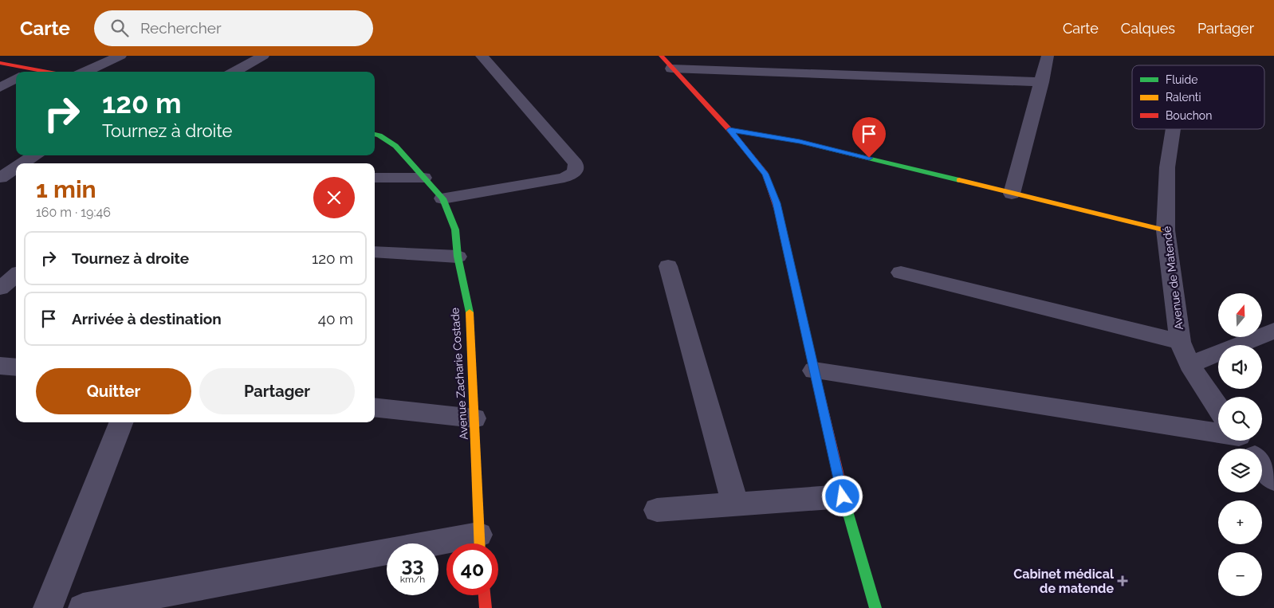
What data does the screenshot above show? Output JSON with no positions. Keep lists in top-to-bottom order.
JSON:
{
  "streets": {
    "street": ["Avenue de Matendé", "Avenue Zacharie Costade"]
  },
  "places": {
    "health": ["Cabinet médical de matende"]
  },
  "legend": ["Fluide", "Ralenti", "Bouchon"],
  "north": "top",
  "page": {
    "header": "Carte",
    "search": "Rechercher",
    "nav": ["Carte", "Calques", "Partager"],
    "turn": ["120 m", "Tournez à droite"],
    "heading": ["1 min", "160 m · 19:46"],
    "list": [
      {
        "name": "Tournez à droite",
        "value": "120 m"
      },
      {
        "name": "Arrivée à destination",
        "value": "40 m"
      }
    ],
    "map_buttons": ["+", "−"],
    "buttons": ["Quitter", "Partager"],
    "speed": "33 km/h",
    "limit": "40"
  }
}
